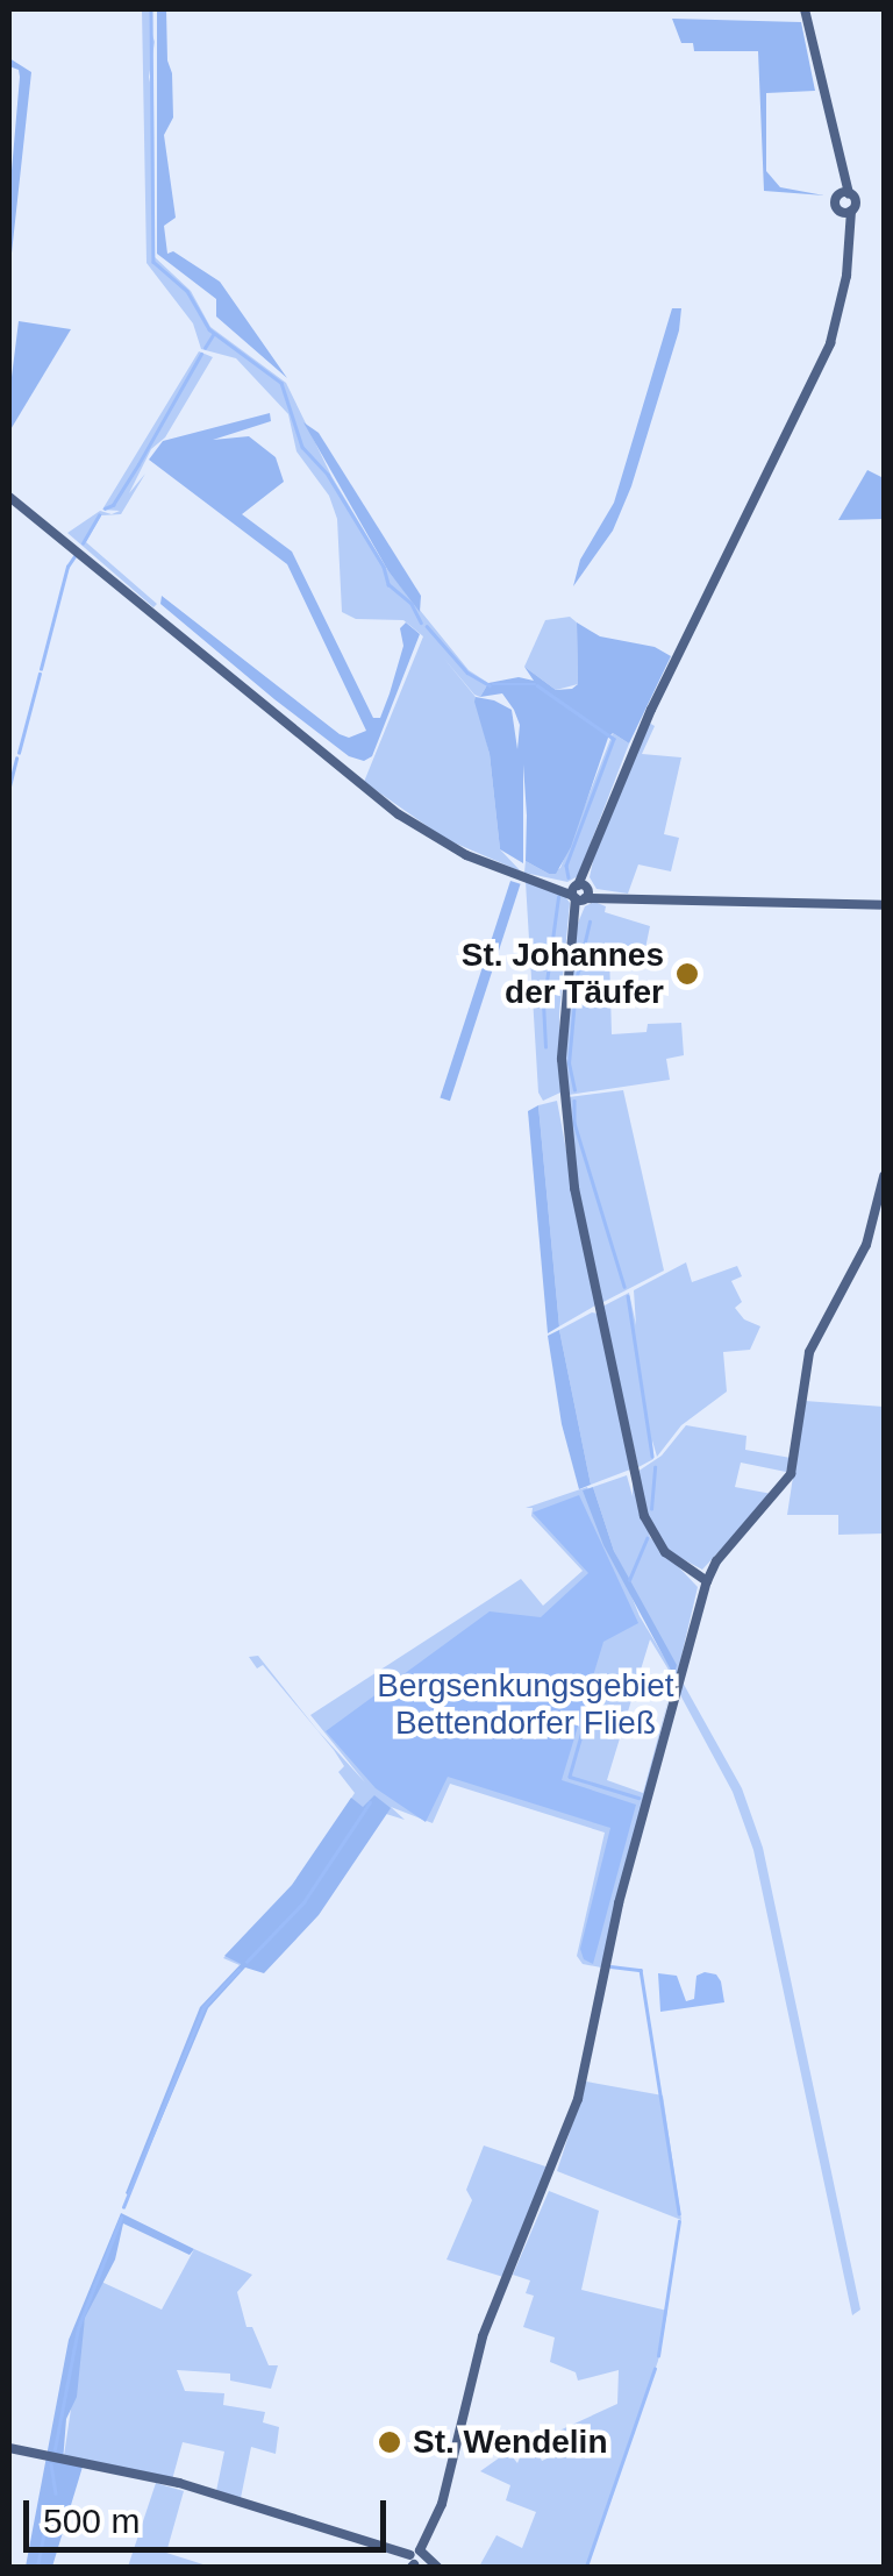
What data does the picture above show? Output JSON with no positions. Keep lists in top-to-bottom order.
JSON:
{
  "parks": ["Bergsenkungsgebiet Bettendorfer Fließ"],
  "places": ["St. Johannes der Täufer", "St. Wendelin"],
  "scale_bar": "500 m"
}
